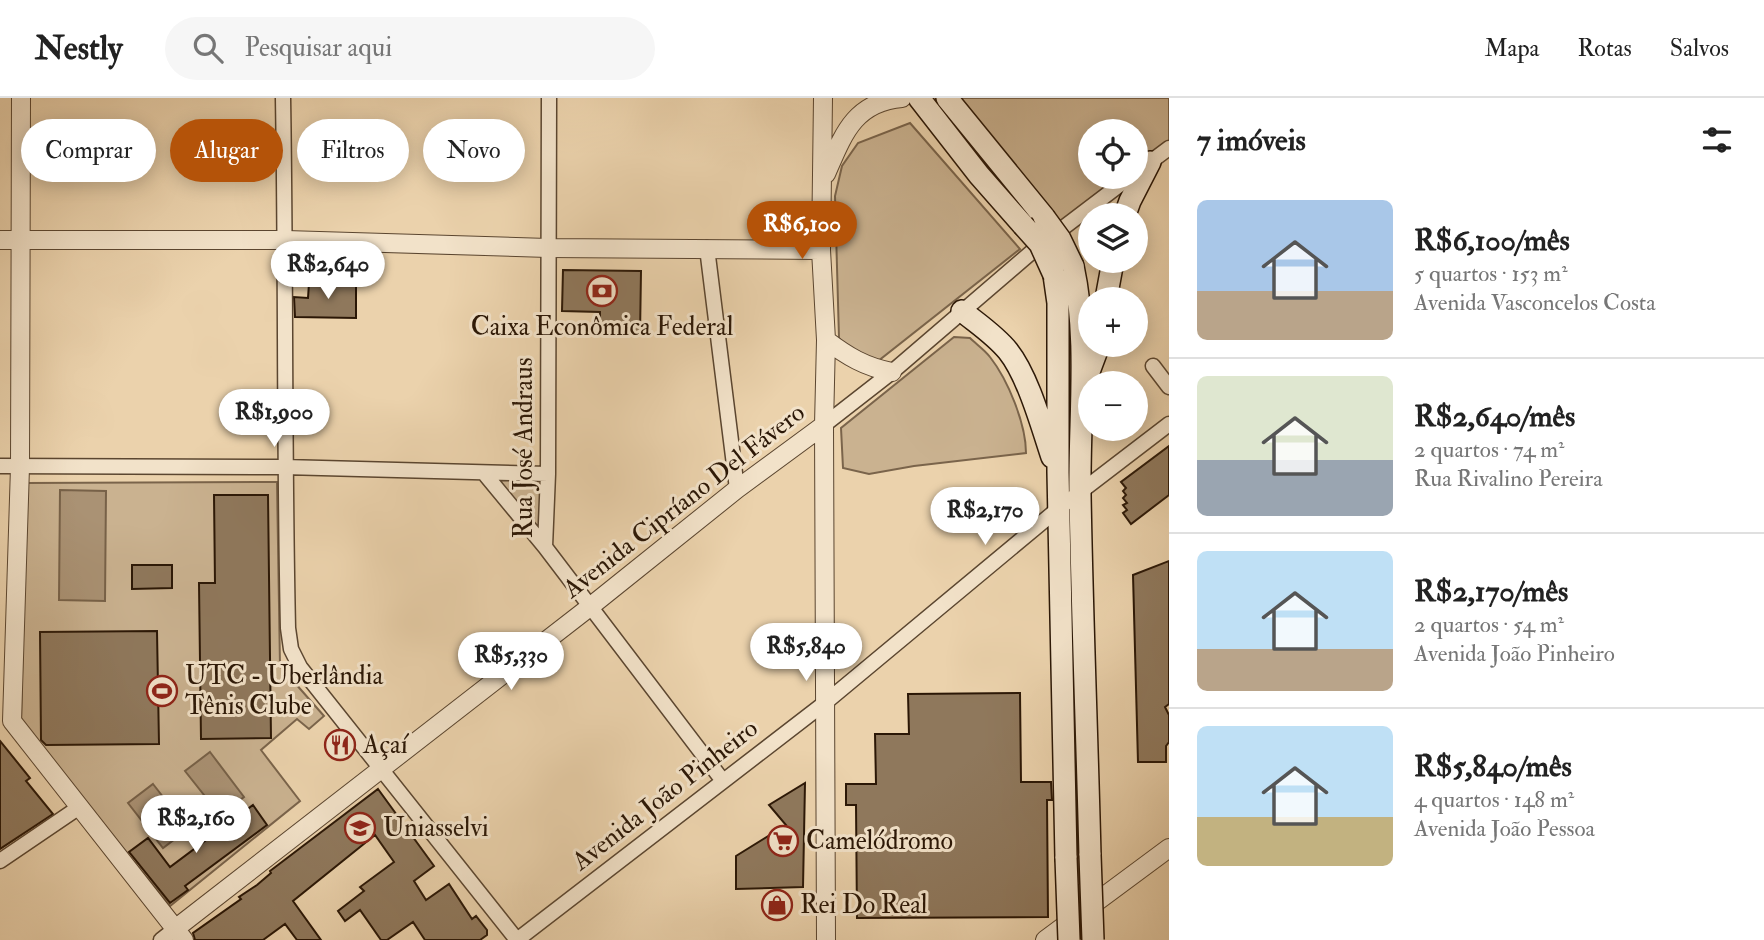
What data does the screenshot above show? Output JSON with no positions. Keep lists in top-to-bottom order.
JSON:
{
  "streets": {
    "street": ["Rua José Andraus", "Avenida Cipríano Del Fávero", "Avenida João Pinheiro"]
  },
  "crossings": [
    ["Rua José Andraus", "Avenida Cipríano Del Fávero"],
    ["Rua José Andraus", "Avenida João Pinheiro"]
  ],
  "places": {
    "bank": ["Caixa Econômica Federal"],
    "sports": ["UTC - Uberlândia Tênis Clube"],
    "restaurant": ["Açaí"],
    "school or university": ["Uniasselvi"],
    "supermarket": ["Camelódromo"],
    "shop": ["Rei Do Real"]
  },
  "page": {
    "header": "Nestly",
    "search": "Pesquisar aqui",
    "nav": ["Mapa", "Rotas", "Salvos"],
    "heading": "7 imóveis",
    "map_buttons": ["+", "−"],
    "chip": [
      "Comprar",
      "Alugar",
      "Filtros",
      "Novo"
    ],
    "list": [
      {
        "name": "R$6,100/mês",
        "note": "5 quartos · 153 m² · Avenida Vasconcelos Costa"
      },
      {
        "name": "R$2,640/mês",
        "note": "2 quartos · 74 m² · Rua Rivalino Pereira"
      },
      {
        "name": "R$2,170/mês",
        "note": "2 quartos · 54 m² · Avenida João Pinheiro"
      },
      {
        "name": "R$5,840/mês",
        "note": "4 quartos · 148 m² · Avenida João Pessoa"
      }
    ],
    "price": [
      "R$6,100",
      "R$2,640",
      "R$1,900",
      "R$2,170",
      "R$5,840",
      "R$5,330",
      "R$2,160"
    ]
  }
}
